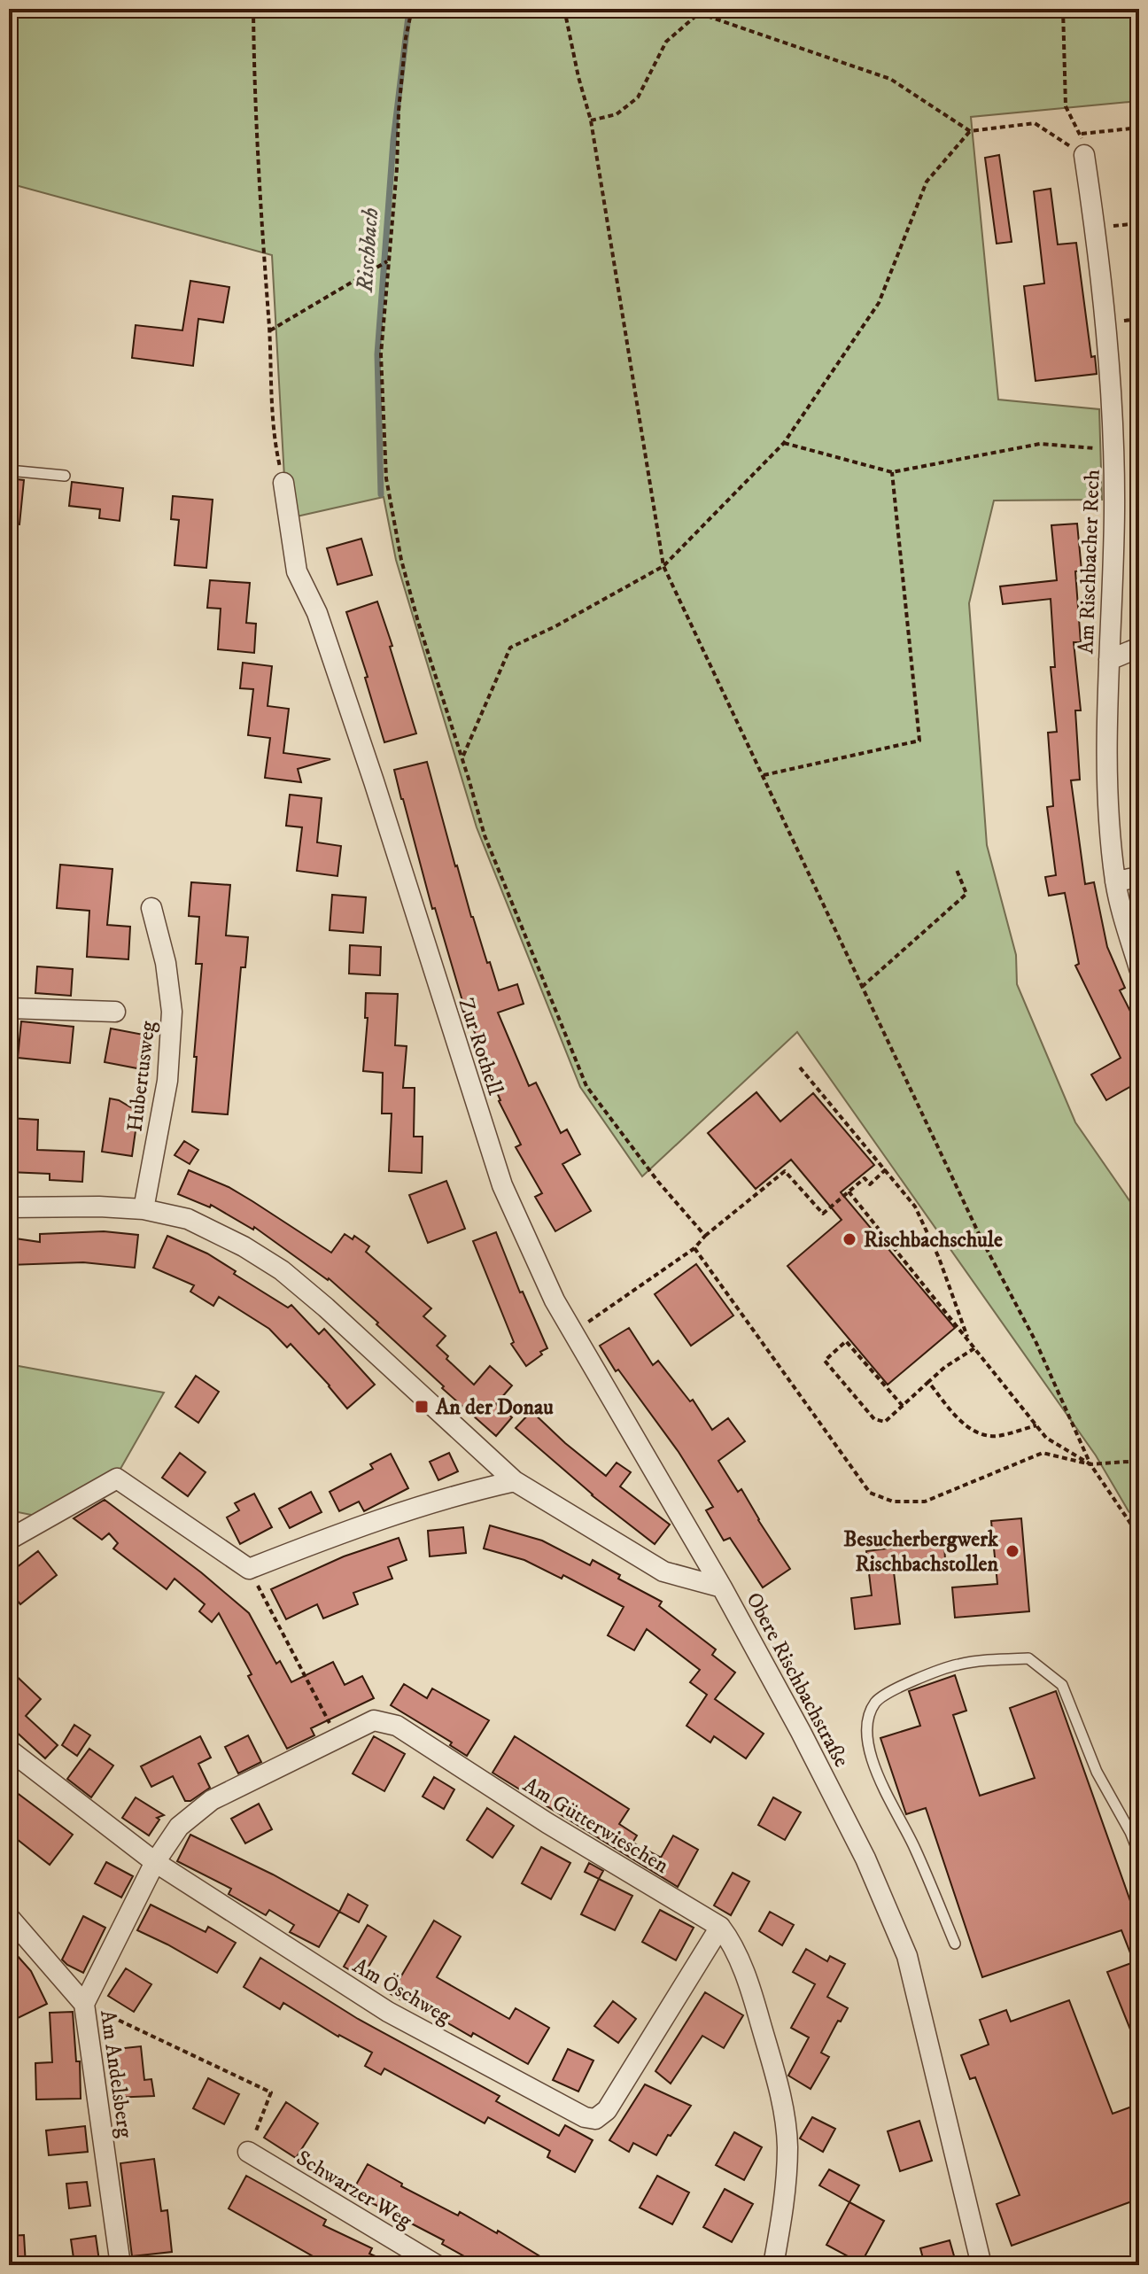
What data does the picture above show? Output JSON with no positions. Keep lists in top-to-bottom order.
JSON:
{
  "streets": {
    "street": [
      "Am Rischbacher Rech",
      "Zur Rothell",
      "Hubertusweg",
      "Obere Rischbachstraße",
      "Am Gütterwieschen",
      "Am Öschweg",
      "Am Andelsberg",
      "Schwarzer Weg"
    ]
  },
  "crossings": [
    ["Zur Rothell", "Obere Rischbachstraße"],
    ["Hubertusweg", "Obere Rischbachstraße"],
    ["Am Gütterwieschen", "Am Öschweg"],
    ["Am Gütterwieschen", "Am Andelsberg"],
    ["Am Öschweg", "Am Andelsberg"]
  ],
  "water": ["Rischbach"],
  "places": {
    "other": ["Rischbachschule", "Besucherbergwerk Rischbachstollen"],
    "transit": ["An der Donau"]
  }
}
